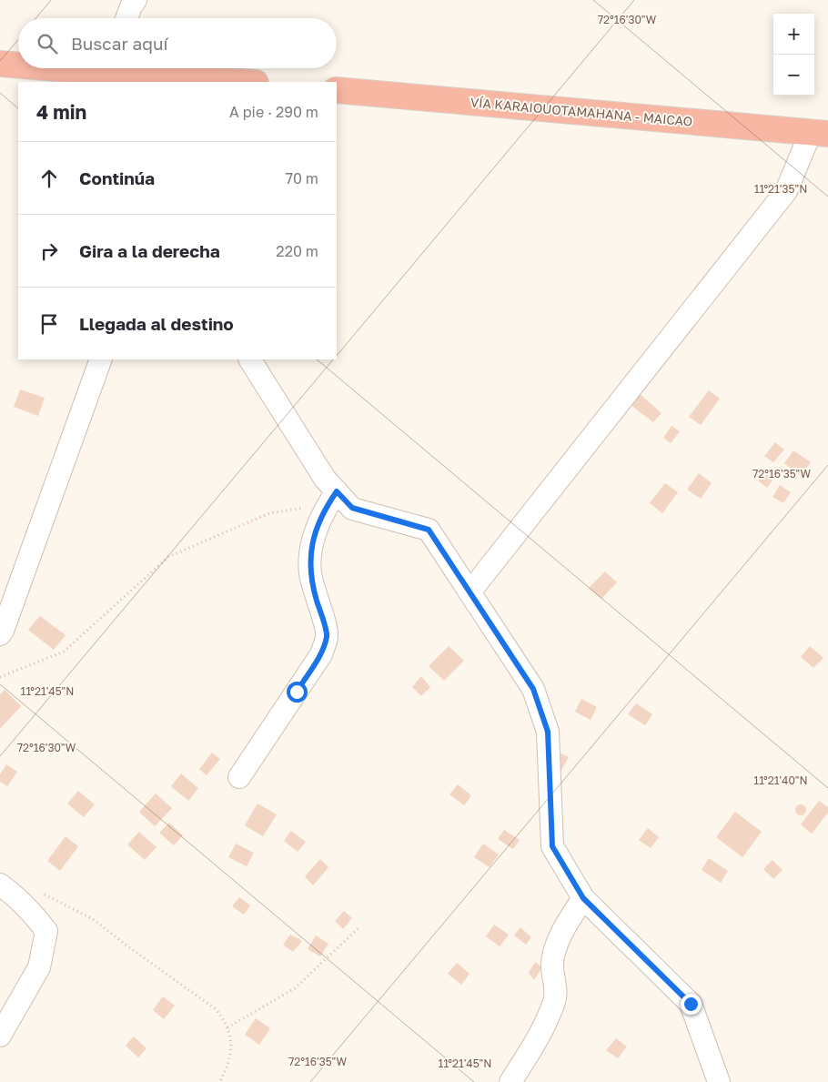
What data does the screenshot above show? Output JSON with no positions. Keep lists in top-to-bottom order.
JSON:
{
  "streets": {
    "highway": ["VÍA KARAIOUOTAMAHANA - MAICAO"]
  },
  "page": {
    "map_buttons": ["+", "−"],
    "search": "Buscar aquí",
    "heading": ["4 min", "A pie · 290 m"],
    "list": [
      ["Continúa", "70 m"],
      ["Gira a la derecha", "220 m"],
      "Llegada al destino"
    ]
  },
  "coordinates": [
    "72°16'30\"W",
    "11°21'35\"N",
    "72°16'35\"W",
    "11°21'45\"N",
    "11°21'40\"N"
  ]
}
